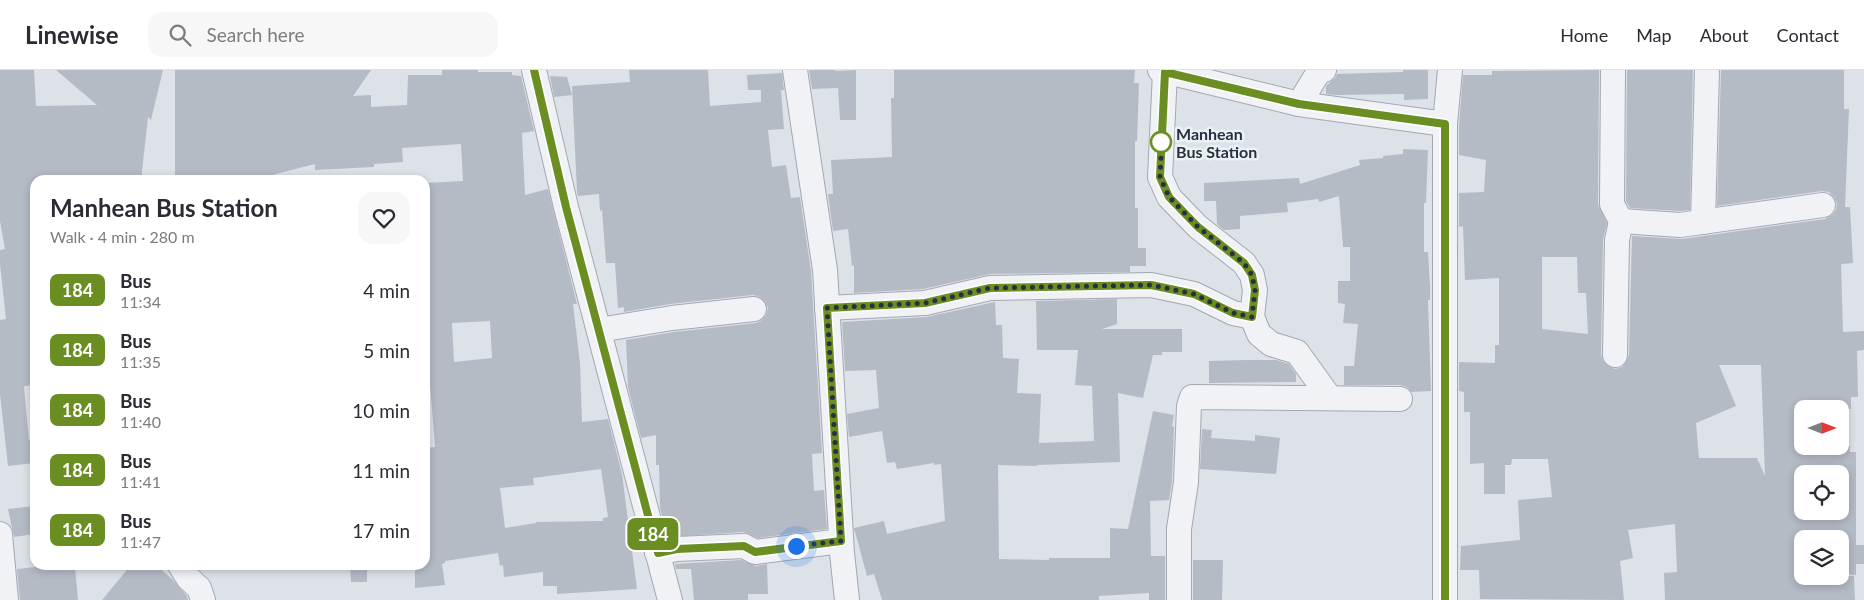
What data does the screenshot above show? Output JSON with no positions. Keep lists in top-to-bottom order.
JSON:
{
  "places": ["Manhean Bus Station"],
  "lines": ["bus line 184"],
  "north": "right",
  "page": {
    "header": "Linewise",
    "search": "Search here",
    "nav": [
      "Home",
      "Map",
      "About",
      "Contact"
    ],
    "on_map": "184",
    "heading": ["Manhean Bus Station", "Walk · 4 min · 280 m"],
    "list": [
      {
        "mark": "184",
        "name": "Bus",
        "note": "11:34",
        "value": "4 min"
      },
      {
        "mark": "184",
        "name": "Bus",
        "note": "11:35",
        "value": "5 min"
      },
      {
        "mark": "184",
        "name": "Bus",
        "note": "11:40",
        "value": "10 min"
      },
      {
        "mark": "184",
        "name": "Bus",
        "note": "11:41",
        "value": "11 min"
      },
      {
        "mark": "184",
        "name": "Bus",
        "note": "11:47",
        "value": "17 min"
      }
    ]
  }
}
